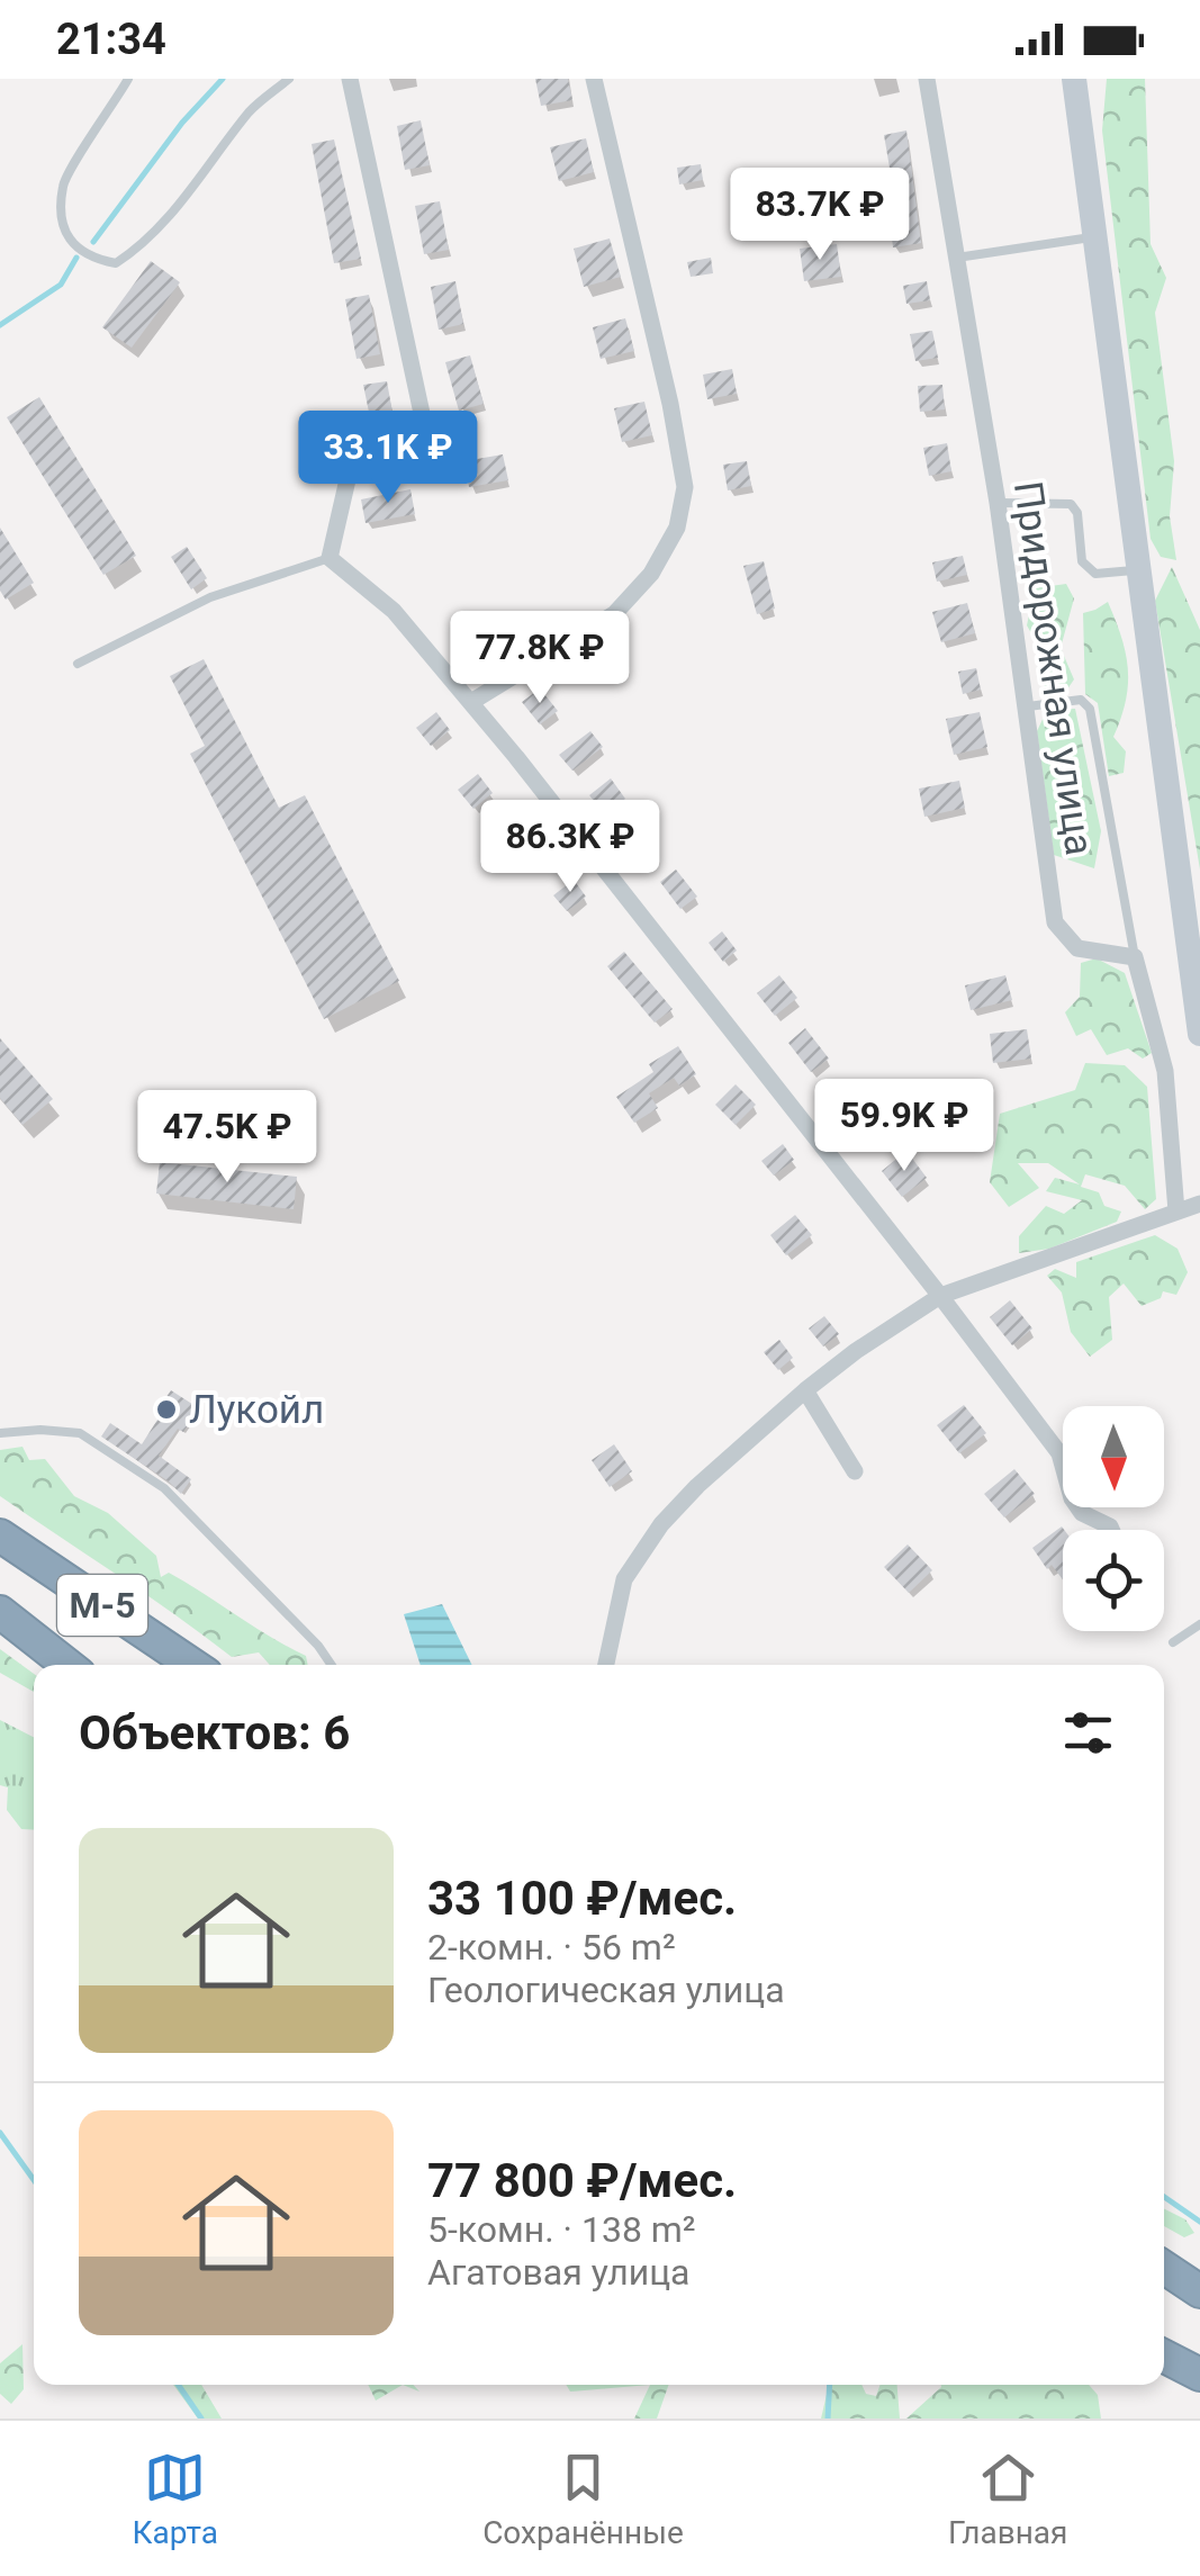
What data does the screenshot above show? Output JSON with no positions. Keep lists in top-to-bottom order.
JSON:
{
  "streets": {
    "highway": ["М-5"],
    "street": ["Придорожная улица"]
  },
  "places": ["Лукойл"],
  "north": "bottom",
  "page": {
    "status": "21:34",
    "price": [
      "83.7K ₽",
      "33.1K ₽",
      "77.8K ₽",
      "86.3K ₽",
      "59.9K ₽",
      "47.5K ₽"
    ],
    "heading": "Объектов: 6",
    "list": [
      {
        "name": "33 100 ₽/мес.",
        "note": "2-комн. · 56 m² · Геологическая улица"
      },
      {
        "name": "77 800 ₽/мес.",
        "note": "5-комн. · 138 m² · Агатовая улица"
      }
    ],
    "tabs": ["Карта", "Сохранённые", "Главная"]
  }
}
